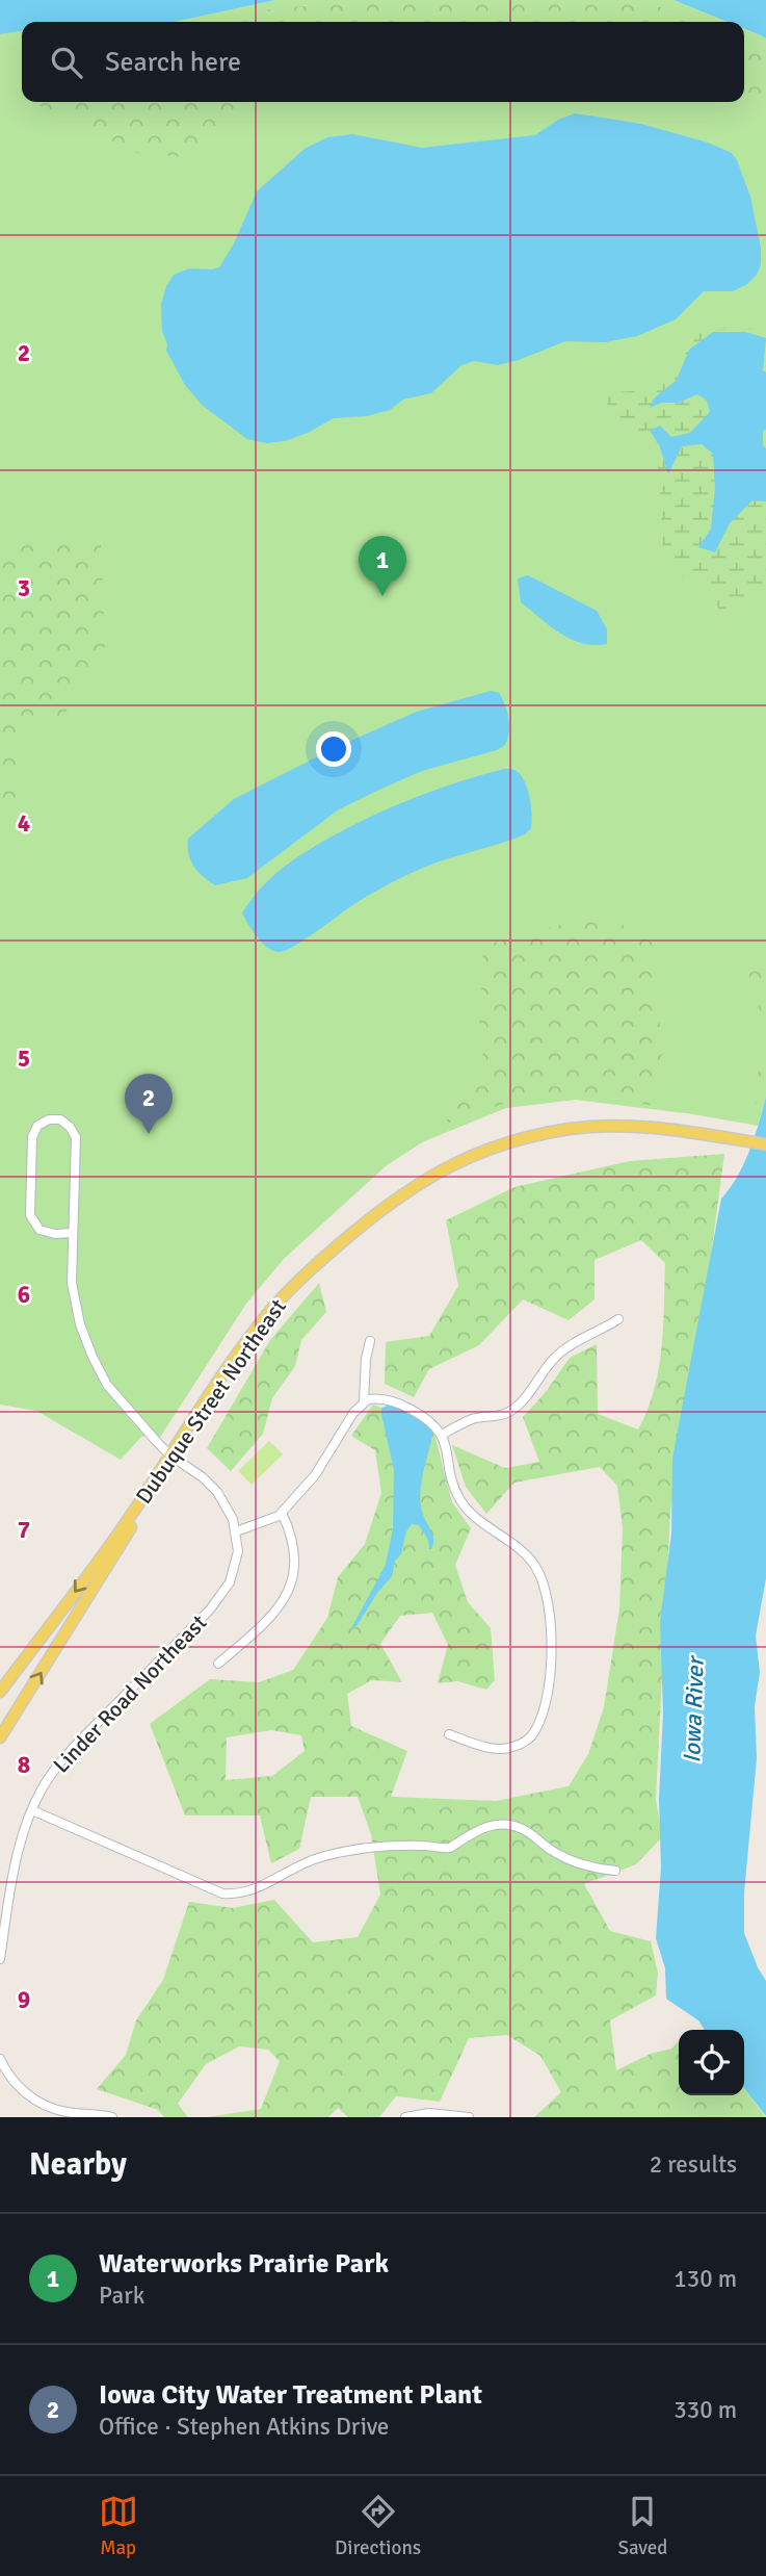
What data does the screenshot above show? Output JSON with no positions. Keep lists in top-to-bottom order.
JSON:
{
  "streets": {
    "main road": ["Dubuque Street Northeast"],
    "street": ["Linder Road Northeast"]
  },
  "crossings": [
    ["Dubuque Street Northeast", "Linder Road Northeast"]
  ],
  "water": ["Iowa River"],
  "page": {
    "search": "Search here",
    "pins": ["1", "2"],
    "heading": ["Nearby", "2 results"],
    "list": [
      {
        "mark": "1",
        "name": "Waterworks Prairie Park",
        "note": "Park",
        "value": "130 m"
      },
      {
        "mark": "2",
        "name": "Iowa City Water Treatment Plant",
        "note": "Office · Stephen Atkins Drive",
        "value": "330 m"
      }
    ],
    "nav": ["Map", "Directions", "Saved"]
  },
  "grid": {
    "rows": [
      "2",
      "3",
      "4",
      "5",
      "6",
      "7",
      "8",
      "9"
    ]
  }
}
